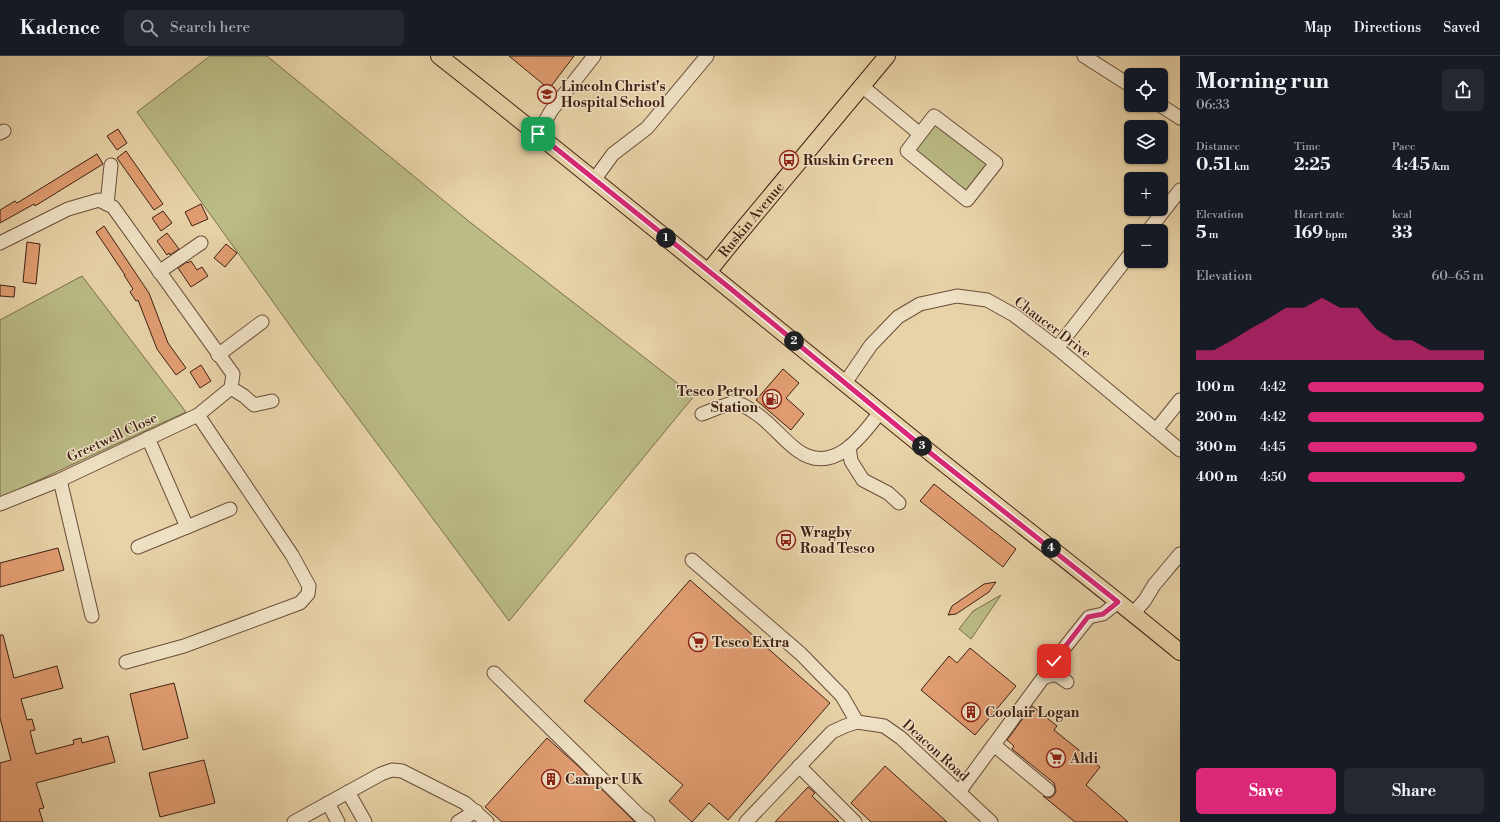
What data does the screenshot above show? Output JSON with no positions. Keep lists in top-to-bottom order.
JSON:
{
  "streets": {
    "main road": ["Ruskin Avenue"],
    "street": ["Chaucer Drive", "Greetwell Close", "Deacon Road"]
  },
  "places": {
    "school or university": ["Lincoln Christ's Hospital School"],
    "bus stop": ["Ruskin Green", "Wragby Road Tesco"],
    "fuel station": ["Tesco Petrol Station"],
    "supermarket": ["Tesco Extra", "Aldi"],
    "building": ["Coolair Logan", "Camper UK"]
  },
  "page": {
    "header": "Kadence",
    "search": "Search here",
    "nav": ["Map", "Directions", "Saved"],
    "heading": ["Morning run", "06:33"],
    "map_buttons": ["+", "−"],
    "stats": [
      ["Distance", "0.51 km"],
      ["Time", "2:25"],
      ["Pace", "4:45 /km"],
      ["Elevation", "5 m"],
      ["Heart rate", "169 bpm"],
      ["kcal", "33"]
    ],
    "pins": [
      "1",
      "2",
      "3",
      "4"
    ],
    "chart": ["Elevation", "60–65 m"],
    "list": [
      {
        "name": "100 m",
        "note": "4:42"
      },
      {
        "name": "200 m",
        "note": "4:42"
      },
      {
        "name": "300 m",
        "note": "4:45"
      },
      {
        "name": "400 m",
        "note": "4:50"
      }
    ],
    "buttons": ["Save", "Share"]
  }
}
